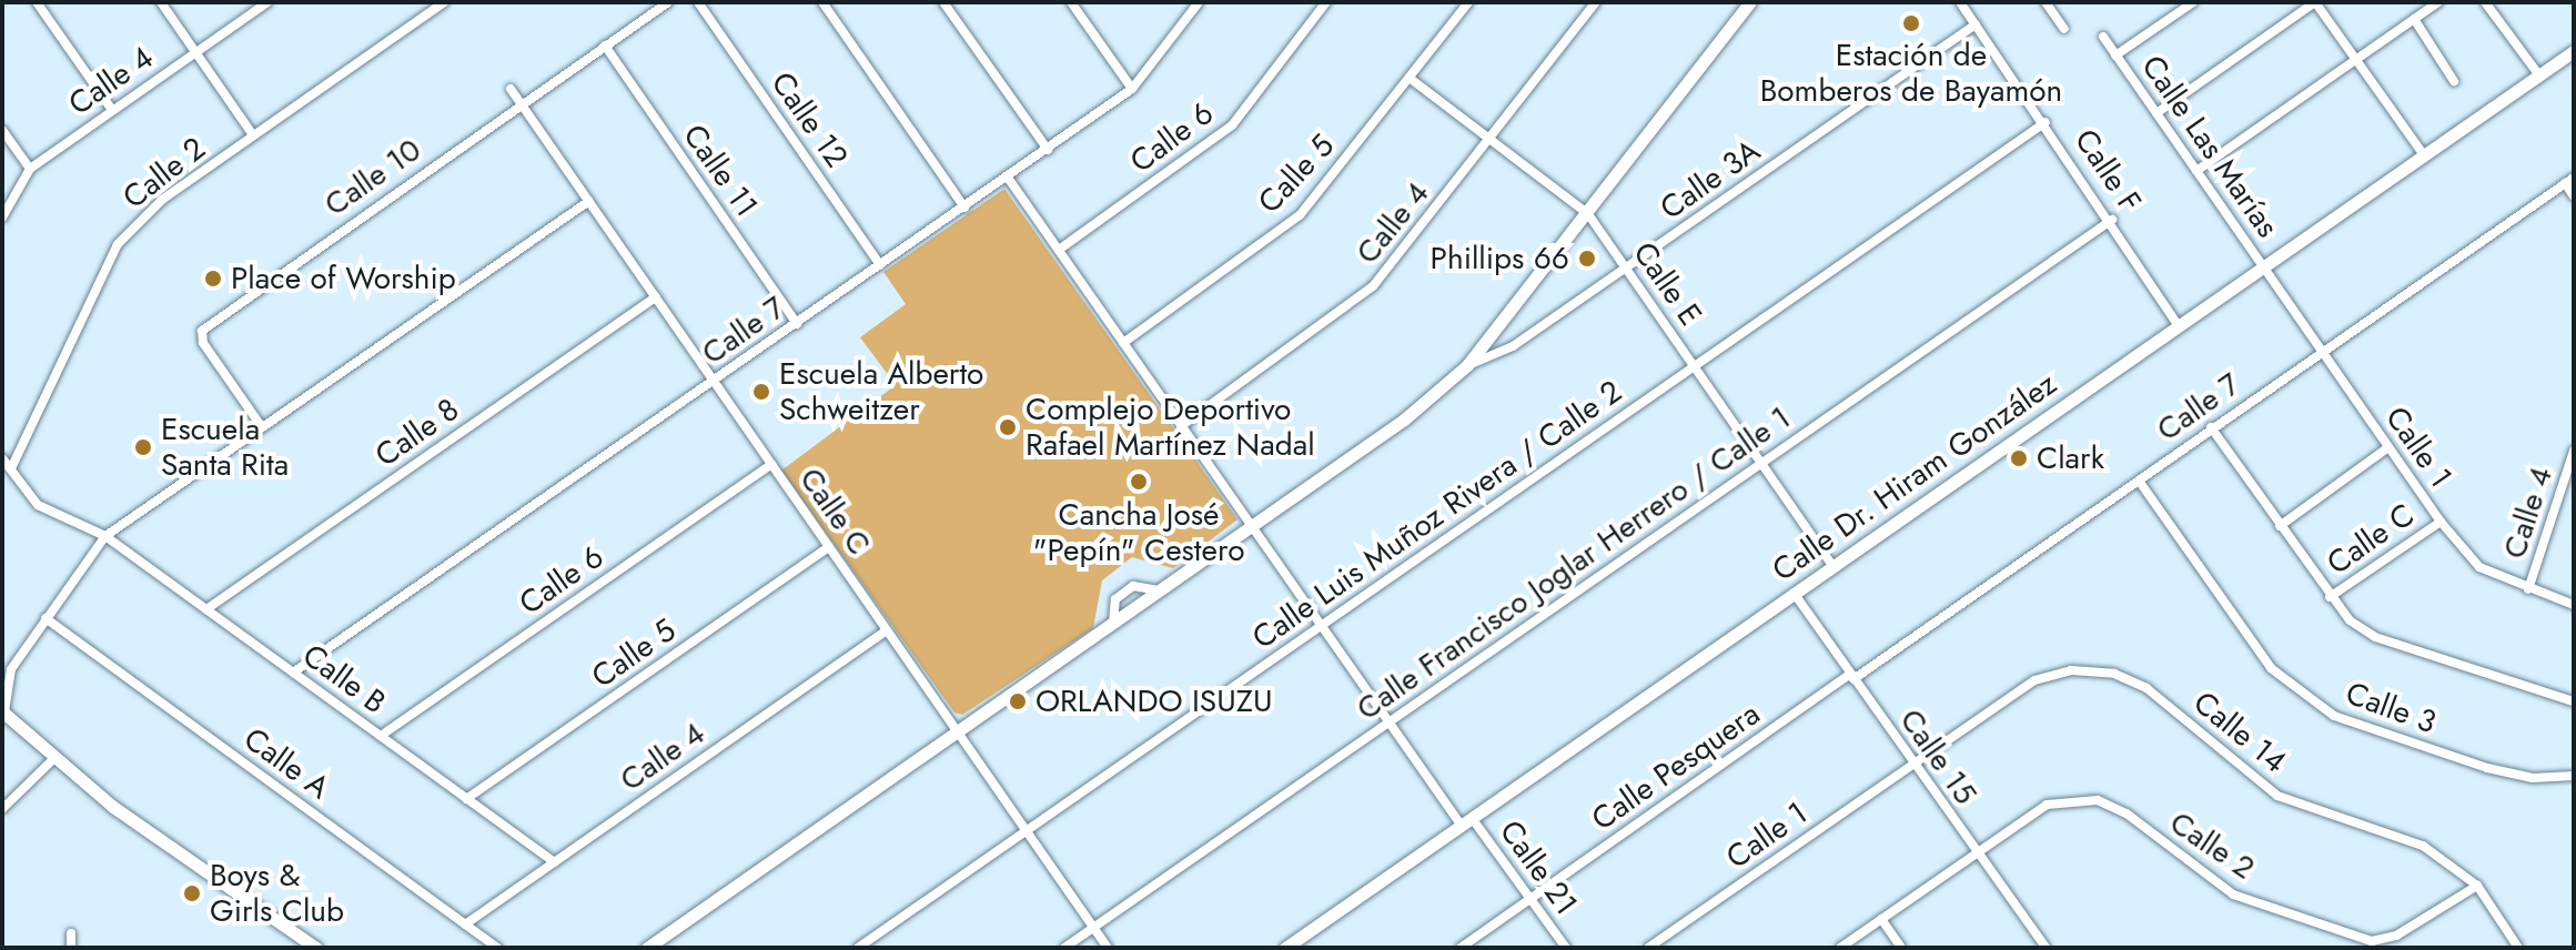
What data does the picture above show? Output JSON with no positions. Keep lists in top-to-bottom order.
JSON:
{
  "streets": {
    "street": [
      "Calle 4",
      "Calle 12",
      "Calle 6",
      "Calle Las Marías",
      "Calle 11",
      "Calle F",
      "Calle 2",
      "Calle 5",
      "Calle 10",
      "Calle 3A",
      "Calle E",
      "Calle 7",
      "Calle 8",
      "Calle 1",
      "Calle Dr. Hiram González",
      "Calle C",
      "Calle Luis Muñoz Rivera / Calle 2",
      "Calle Francisco Joglar Herrero / Calle 1",
      "Calle B",
      "Calle 3",
      "Calle 14",
      "Calle 15",
      "Calle A",
      "Calle Pesquera",
      "Calle 21"
    ]
  },
  "crossings": [
    ["Calle 4", "Calle E"],
    ["Calle 4", "Calle 1"],
    ["Calle 4", "Calle C"],
    ["Calle 4", "Calle B"],
    ["Calle 4", "Calle A"],
    ["Calle 4", "Calle 21"],
    ["Calle 12", "Calle 7"],
    ["Calle 6", "Calle C"],
    ["Calle 6", "Calle B"],
    ["Calle 6", "Calle 21"],
    ["Calle Las Marías", "Calle 1"],
    ["Calle Las Marías", "Calle Dr. Hiram González"],
    ["Calle 11", "Calle 10"],
    ["Calle 11", "Calle 7"],
    ["Calle F", "Calle 3A"],
    ["Calle F", "Calle Dr. Hiram González"],
    ["Calle F", "Calle Luis Muñoz Rivera / Calle 2"],
    ["Calle F", "Calle Francisco Joglar Herrero / Calle 1"],
    ["Calle 2", "Calle 14"],
    ["Calle 2", "Calle 15"],
    ["Calle 5", "Calle E"],
    ["Calle 5", "Calle C"],
    ["Calle 5", "Calle B"],
    ["Calle 5", "Calle 21"],
    ["Calle 10", "Calle C"],
    ["Calle 3A", "Calle E"],
    ["Calle E", "Calle Dr. Hiram González"],
    ["Calle E", "Calle Luis Muñoz Rivera / Calle 2"],
    ["Calle E", "Calle Francisco Joglar Herrero / Calle 1"],
    ["Calle 7", "Calle 1"],
    ["Calle 7", "Calle C"],
    ["Calle 7", "Calle B"],
    ["Calle 7", "Calle 3"],
    ["Calle 7", "Calle 15"],
    ["Calle 7", "Calle Pesquera"],
    ["Calle 7", "Calle 21"],
    ["Calle 8", "Calle C"],
    ["Calle 8", "Calle B"],
    ["Calle 1", "Calle Dr. Hiram González"],
    ["Calle 1", "Calle C"],
    ["Calle 1", "Calle 14"],
    ["Calle 1", "Calle 15"],
    ["Calle Dr. Hiram González", "Calle 15"],
    ["Calle Dr. Hiram González", "Calle 21"],
    ["Calle C", "Calle Luis Muñoz Rivera / Calle 2"],
    ["Calle C", "Calle Francisco Joglar Herrero / Calle 1"],
    ["Calle Luis Muñoz Rivera / Calle 2", "Calle 21"],
    ["Calle Francisco Joglar Herrero / Calle 1", "Calle 21"],
    ["Calle 14", "Calle 15"],
    ["Calle 15", "Calle Pesquera"],
    ["Calle Pesquera", "Calle 21"]
  ],
  "places": [
    "Estación de Bomberos de Bayamón",
    "Phillips 66",
    "Place of Worship",
    "Escuela Alberto Schweitzer",
    "Complejo Deportivo Rafael Martínez Nadal",
    "Escuela Santa Rita",
    "Clark",
    "Cancha José \"Pepín\" Cestero",
    "ORLANDO ISUZU",
    "Boys & Girls Club"
  ]
}
